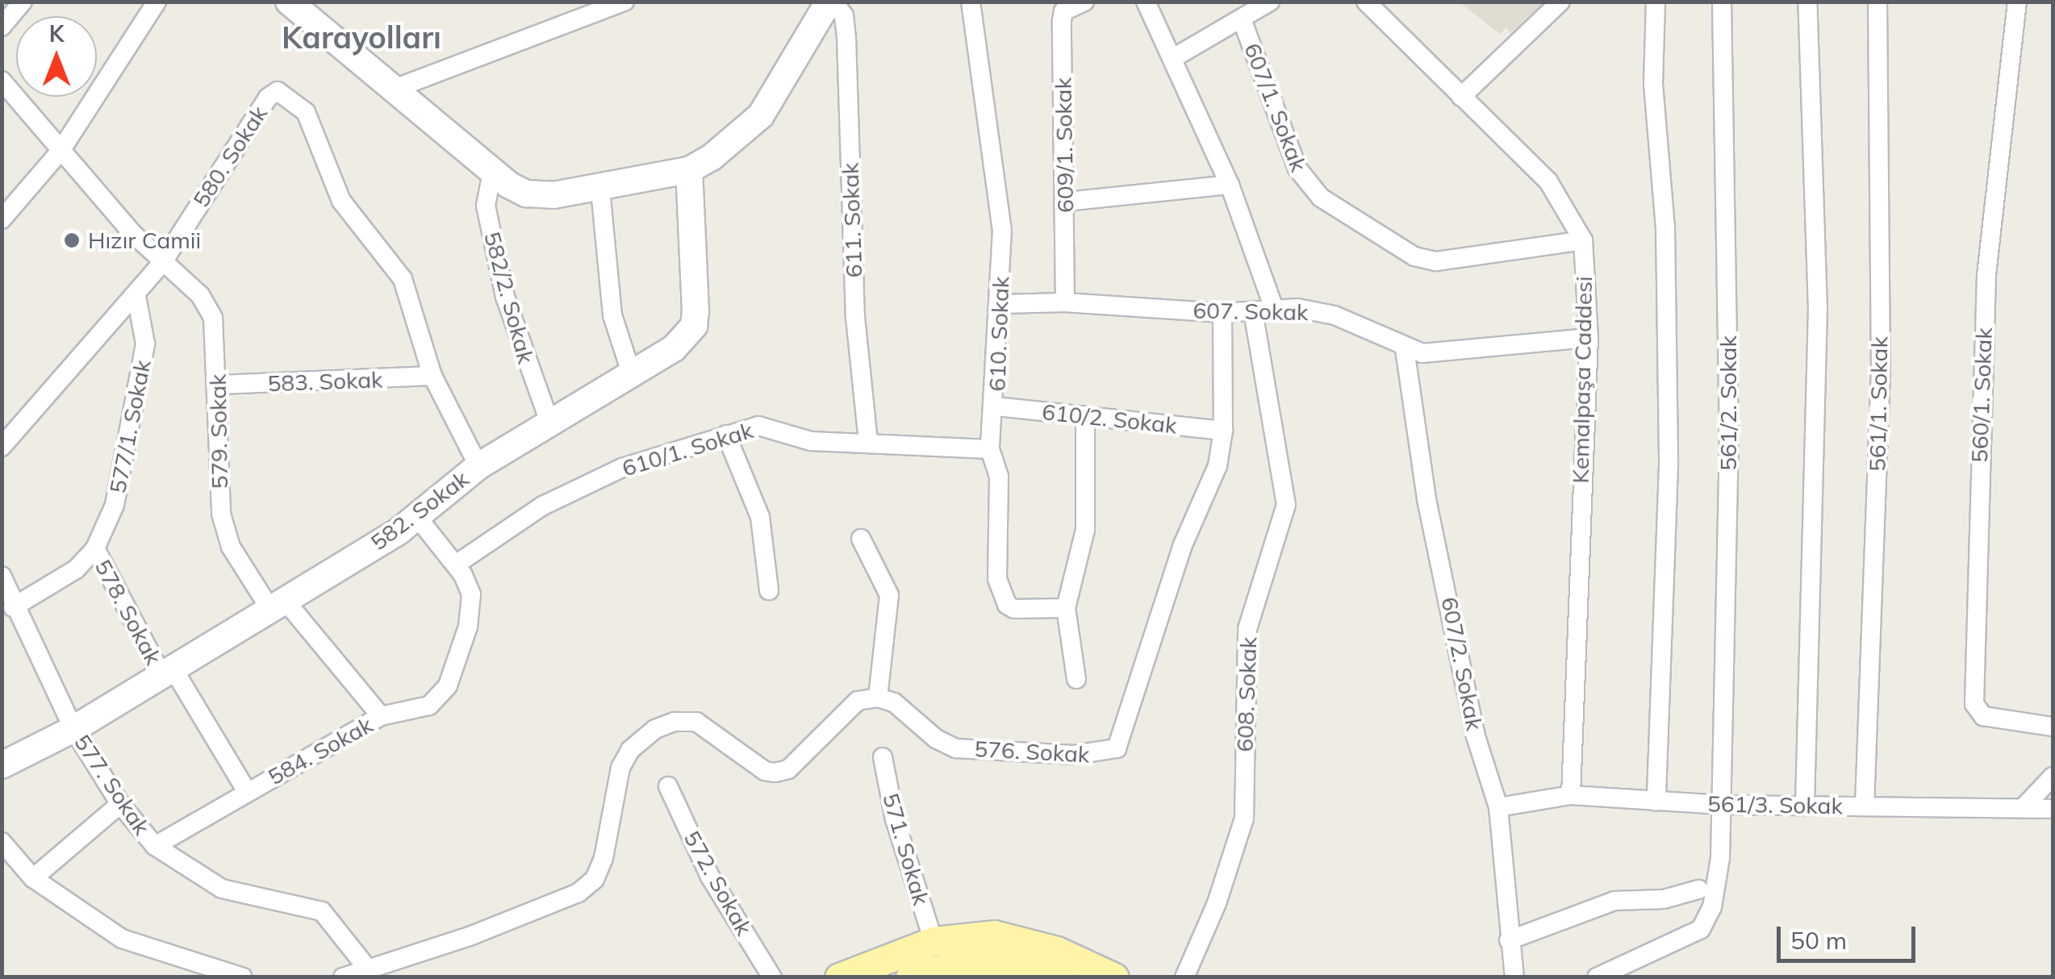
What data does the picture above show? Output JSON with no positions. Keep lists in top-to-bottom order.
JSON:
{
  "streets": {
    "street": [
      "607/1. Sokak",
      "609/1. Sokak",
      "580. Sokak",
      "611. Sokak",
      "582/2. Sokak",
      "607. Sokak",
      "610. Sokak",
      "Kemalpaşa Caddesi",
      "583. Sokak",
      "560/1. Sokak",
      "561/2. Sokak",
      "561/1. Sokak",
      "610/2. Sokak",
      "577/1. Sokak",
      "579. Sokak",
      "610/1. Sokak",
      "582. Sokak",
      "578. Sokak",
      "607/2. Sokak",
      "608. Sokak",
      "584. Sokak",
      "576. Sokak",
      "577. Sokak",
      "561/3. Sokak",
      "571. Sokak",
      "572. Sokak"
    ]
  },
  "crossings": [
    ["607/1. Sokak", "Kemalpaşa Caddesi"],
    ["609/1. Sokak", "607. Sokak"],
    ["580. Sokak", "583. Sokak"],
    ["580. Sokak", "577/1. Sokak"],
    ["580. Sokak", "579. Sokak"],
    ["580. Sokak", "582. Sokak"],
    ["611. Sokak", "610/1. Sokak"],
    ["582/2. Sokak", "582. Sokak"],
    ["607. Sokak", "610. Sokak"],
    ["607. Sokak", "Kemalpaşa Caddesi"],
    ["607. Sokak", "607/2. Sokak"],
    ["607. Sokak", "608. Sokak"],
    ["607. Sokak", "576. Sokak"],
    ["610. Sokak", "610/2. Sokak"],
    ["610. Sokak", "610/1. Sokak"],
    ["Kemalpaşa Caddesi", "561/3. Sokak"],
    ["583. Sokak", "579. Sokak"],
    ["561/2. Sokak", "561/3. Sokak"],
    ["561/1. Sokak", "561/3. Sokak"],
    ["610/2. Sokak", "576. Sokak"],
    ["577/1. Sokak", "578. Sokak"],
    ["577/1. Sokak", "577. Sokak"],
    ["579. Sokak", "582. Sokak"],
    ["579. Sokak", "584. Sokak"],
    ["610/1. Sokak", "584. Sokak"],
    ["582. Sokak", "578. Sokak"],
    ["582. Sokak", "584. Sokak"],
    ["582. Sokak", "577. Sokak"],
    ["578. Sokak", "584. Sokak"],
    ["607/2. Sokak", "561/3. Sokak"],
    ["584. Sokak", "577. Sokak"]
  ],
  "districts": ["Karayolları"],
  "places": ["Hızır Camii"],
  "scale_bar": "50 m",
  "north": "top"
}
